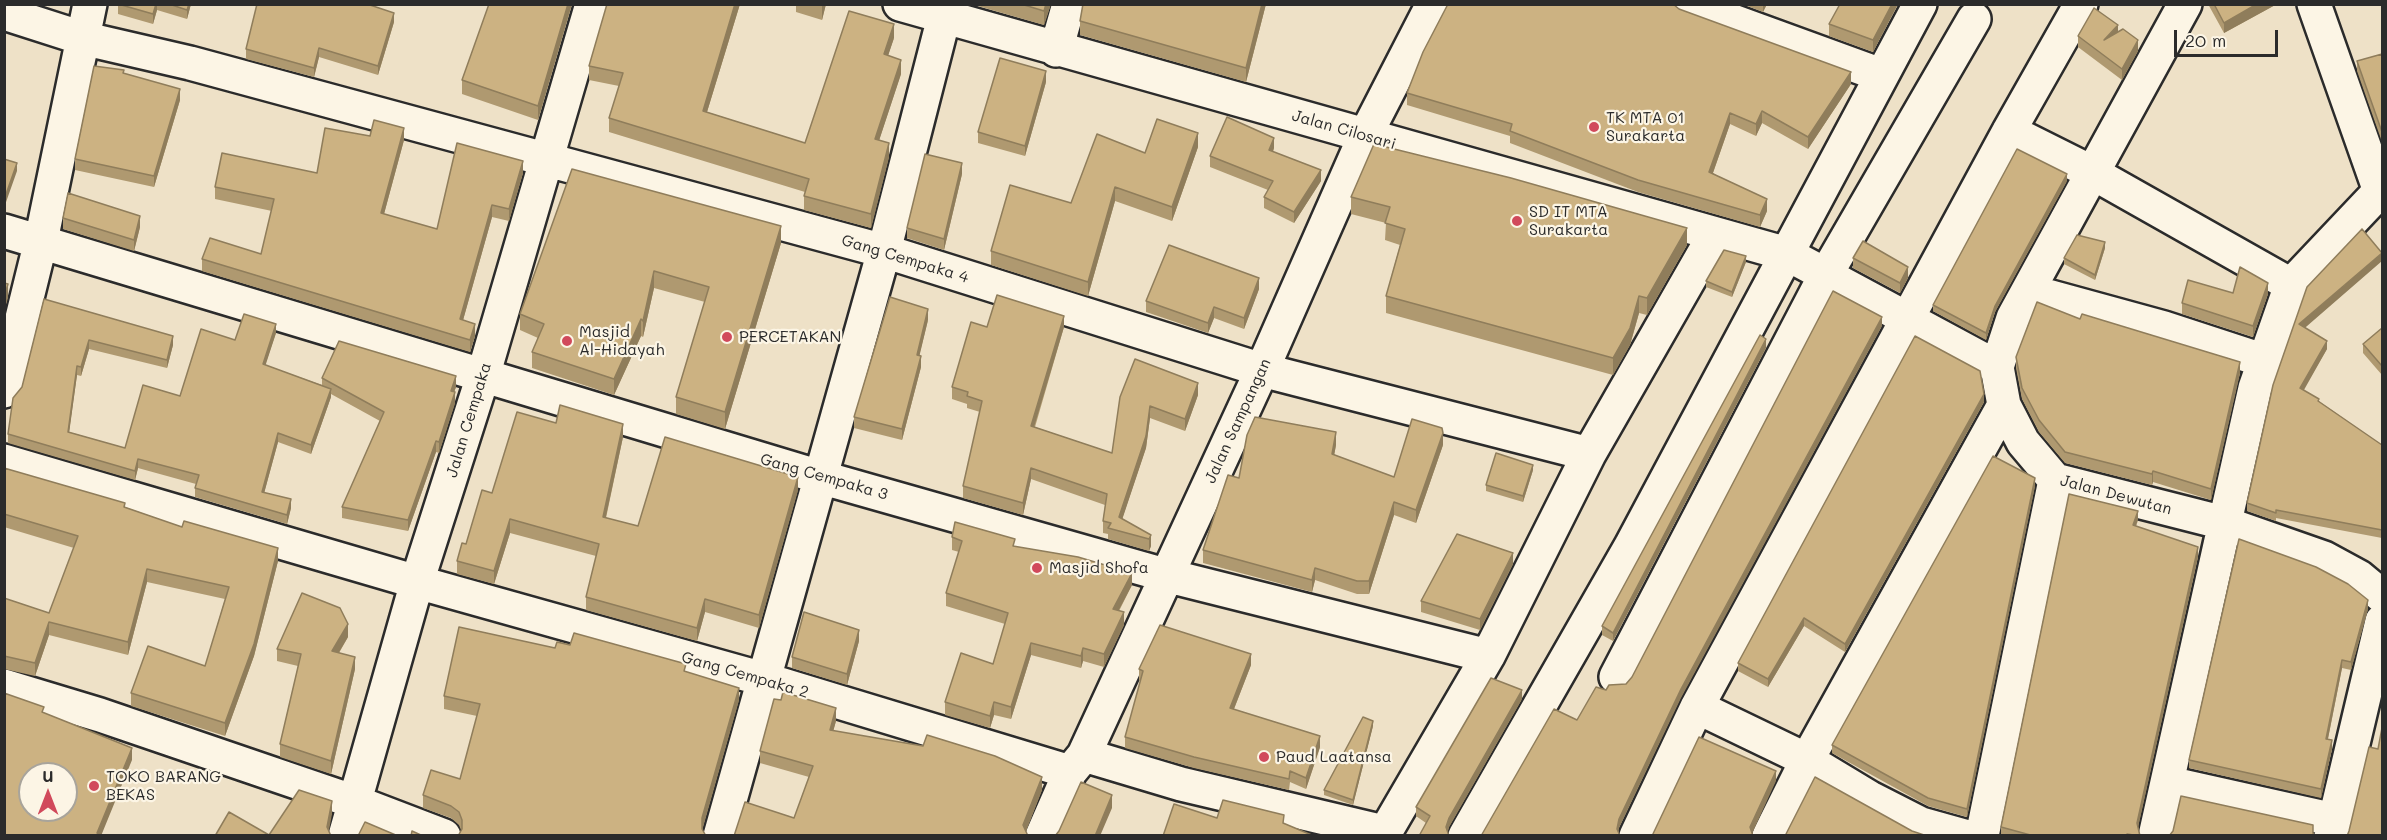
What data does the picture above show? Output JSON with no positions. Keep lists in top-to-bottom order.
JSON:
{
  "streets": {
    "street": [
      "Jalan Cilosari",
      "Gang Cempaka 4",
      "Jalan Cempaka",
      "Jalan Sampangan",
      "Gang Cempaka 3",
      "Jalan Dewutan",
      "Gang Cempaka 2"
    ]
  },
  "crossings": [
    ["Jalan Cilosari", "Jalan Sampangan"],
    ["Gang Cempaka 4", "Jalan Cempaka"],
    ["Gang Cempaka 4", "Jalan Sampangan"],
    ["Jalan Cempaka", "Gang Cempaka 3"],
    ["Jalan Cempaka", "Gang Cempaka 2"],
    ["Jalan Sampangan", "Gang Cempaka 3"],
    ["Jalan Sampangan", "Gang Cempaka 2"]
  ],
  "places": [
    "TK MTA 01 Surakarta",
    "SD IT MTA Surakarta",
    "PERCETAKAN",
    "Masjid Al-Hidayah",
    "Masjid Shofa",
    "Paud Laatansa",
    "TOKO BARANG BEKAS"
  ],
  "scale_bar": "20 m",
  "north": "top"
}
